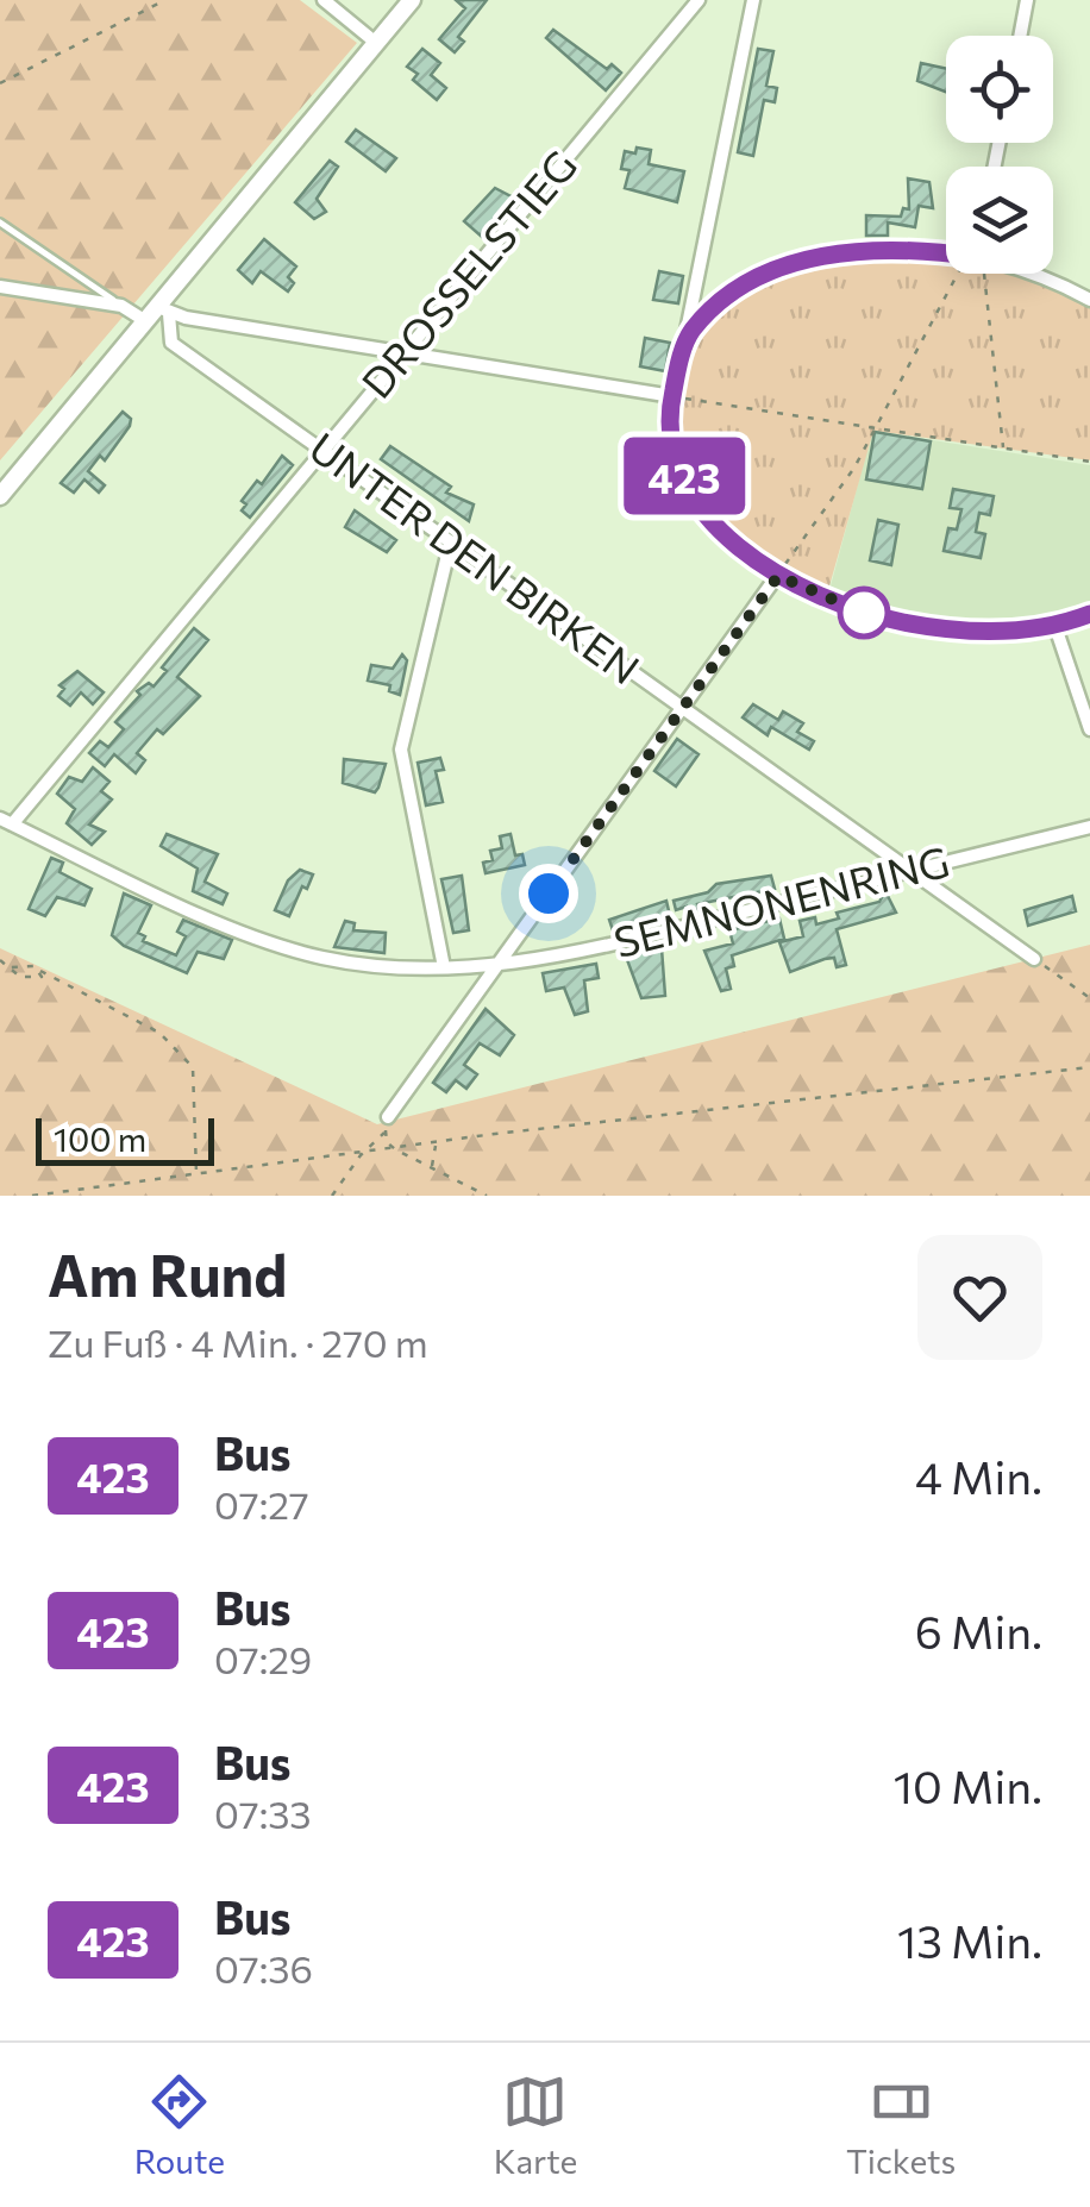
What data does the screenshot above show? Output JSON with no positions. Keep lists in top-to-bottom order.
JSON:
{
  "streets": {
    "street": ["DROSSELSTIEG", "UNTER DEN BIRKEN", "SEMNONENRING"]
  },
  "crossings": [
    ["DROSSELSTIEG", "UNTER DEN BIRKEN"],
    ["DROSSELSTIEG", "SEMNONENRING"],
    ["UNTER DEN BIRKEN", "SEMNONENRING"]
  ],
  "lines": ["bus line 423"],
  "scale_bar": "100 m",
  "page": {
    "on_map": "423",
    "scale": "100 m",
    "heading": ["Am Rund", "Zu Fuß · 4 Min. · 270 m"],
    "list": [
      {
        "mark": "423",
        "name": "Bus",
        "note": "07:27",
        "value": "4 Min."
      },
      {
        "mark": "423",
        "name": "Bus",
        "note": "07:29",
        "value": "6 Min."
      },
      {
        "mark": "423",
        "name": "Bus",
        "note": "07:33",
        "value": "10 Min."
      },
      {
        "mark": "423",
        "name": "Bus",
        "note": "07:36",
        "value": "13 Min."
      }
    ],
    "tabs": ["Route", "Karte", "Tickets"]
  }
}
